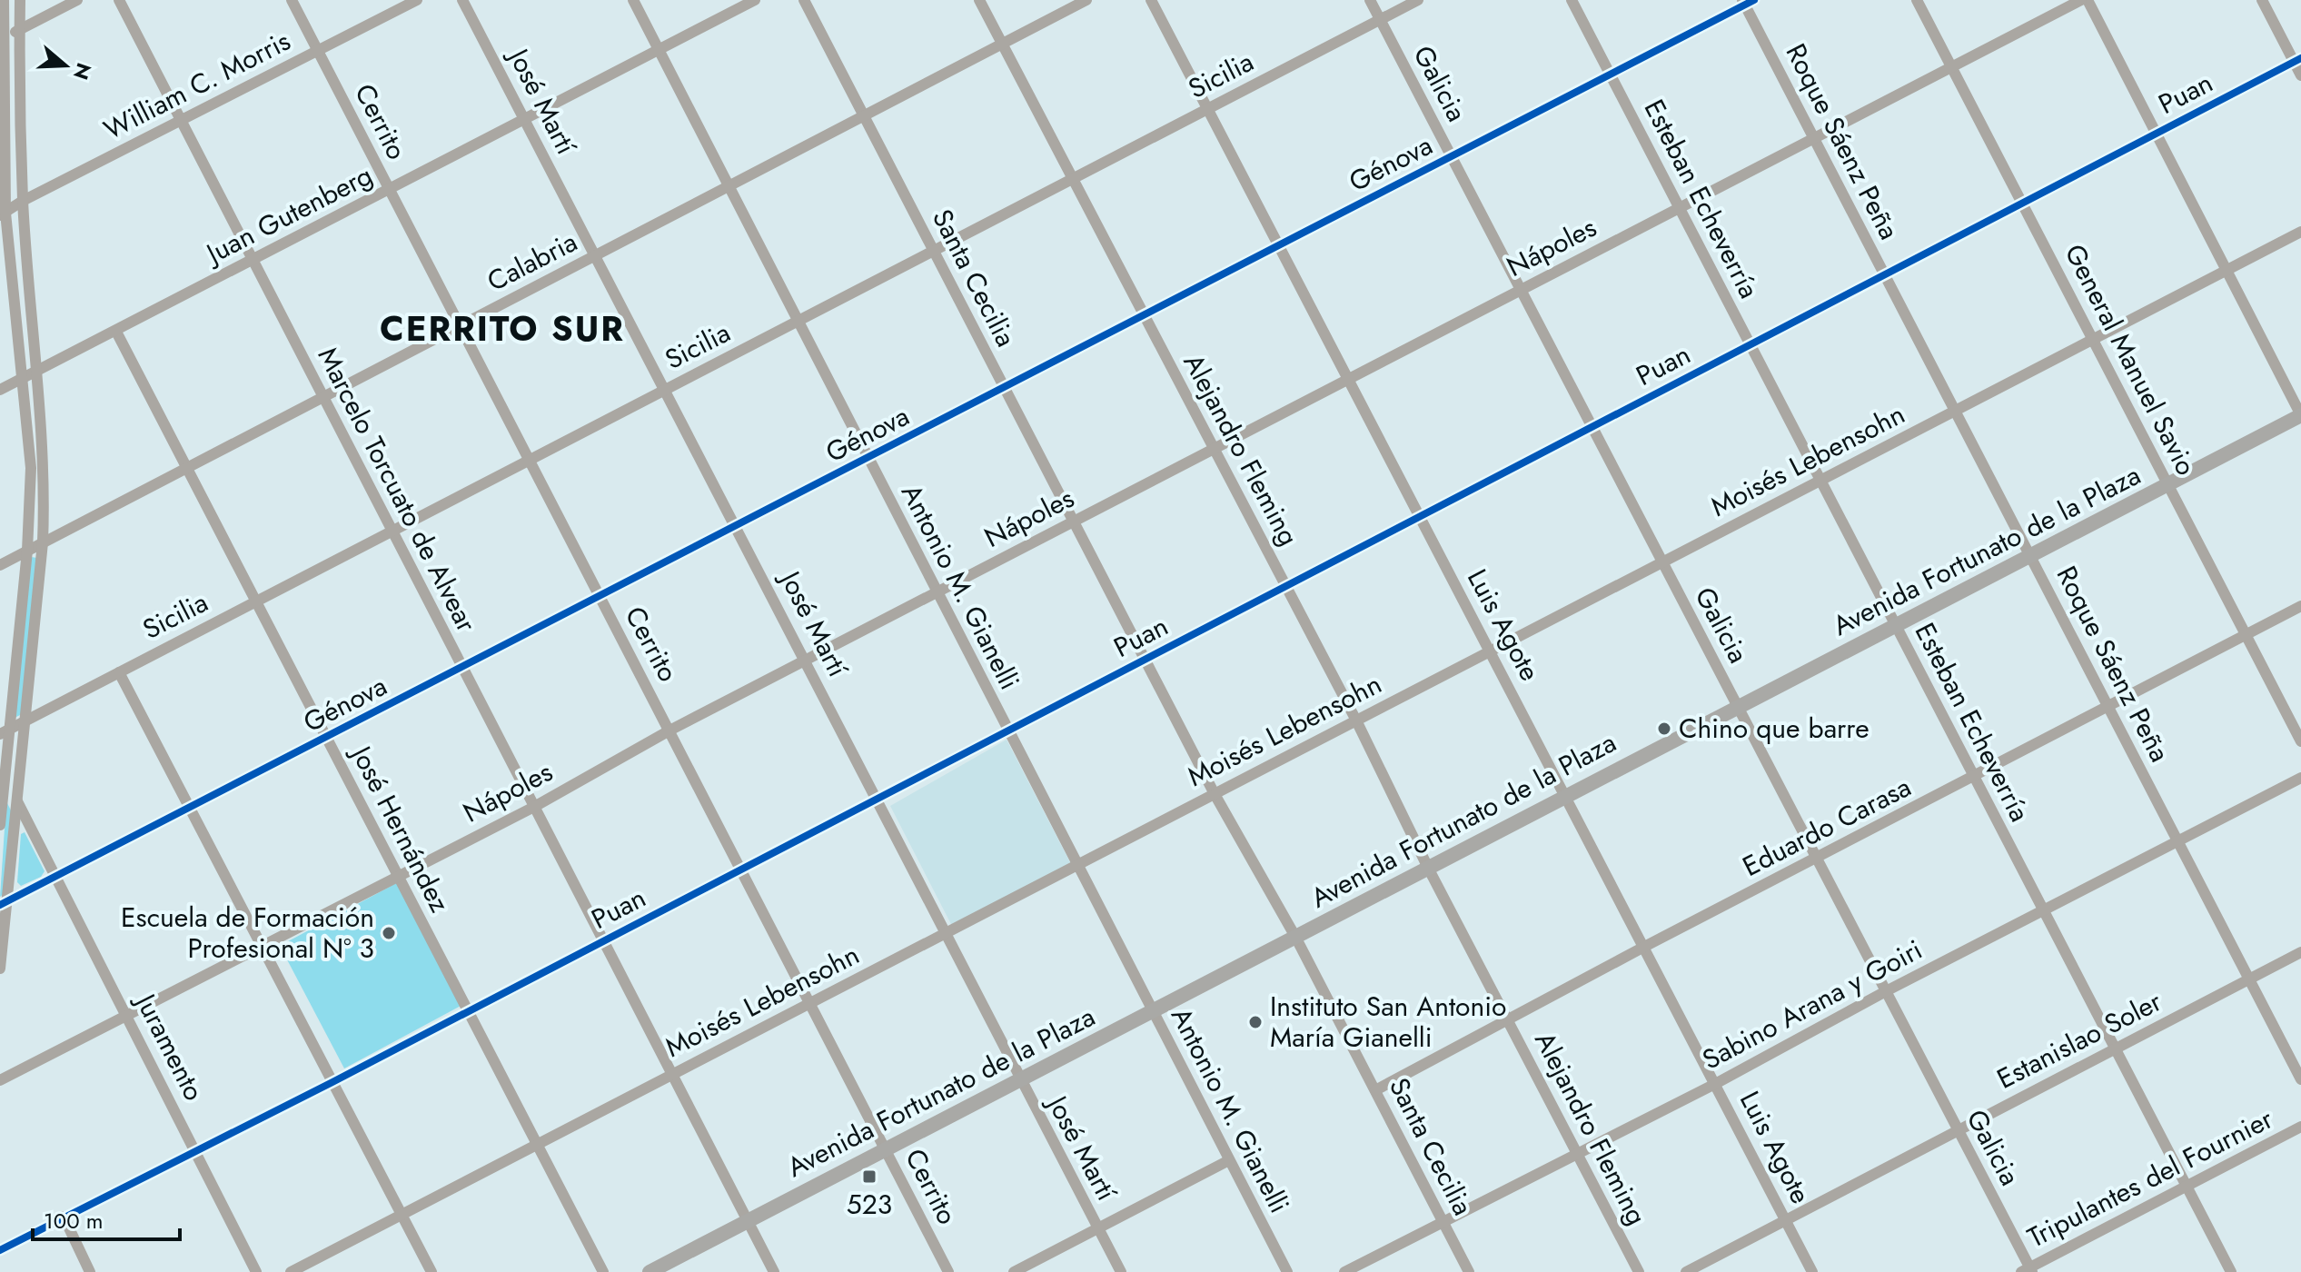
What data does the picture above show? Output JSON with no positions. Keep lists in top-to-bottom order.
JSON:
{
  "streets": {
    "main road": ["Avenida Fortunato de la Plaza"],
    "street": [
      "Sicilia",
      "Galicia",
      "William C. Morris",
      "Puan",
      "José Martí",
      "Cerrito",
      "Roque Sáenz Peña",
      "Génova",
      "Esteban Echeverría",
      "Juan Gutenberg",
      "Nápoles",
      "Calabria",
      "Santa Cecilia",
      "General Manuel Savio",
      "Alejandro Fleming",
      "Moisés Lebensohn",
      "Marcelo Torcuato de Alvear",
      "Antonio M. Gianelli",
      "Luis Agote",
      "Eduardo Carasa",
      "José Hernández",
      "Sabino Arana y Goiri",
      "Estanislao Soler",
      "Juramento",
      "Tripulantes del Fournier"
    ]
  },
  "crossings": [
    ["Sicilia", "Galicia"],
    ["Sicilia", "José Martí"],
    ["Sicilia", "Cerrito"],
    ["Sicilia", "Santa Cecilia"],
    ["Sicilia", "Alejandro Fleming"],
    ["Sicilia", "Marcelo Torcuato de Alvear"],
    ["Sicilia", "Antonio M. Gianelli"],
    ["Sicilia", "Luis Agote"],
    ["Sicilia", "José Hernández"],
    ["Galicia", "Puan"],
    ["Galicia", "Génova"],
    ["Galicia", "Nápoles"],
    ["Galicia", "Moisés Lebensohn"],
    ["Galicia", "Avenida Fortunato de la Plaza"],
    ["Galicia", "Eduardo Carasa"],
    ["Galicia", "Sabino Arana y Goiri"],
    ["Galicia", "Estanislao Soler"],
    ["Galicia", "Tripulantes del Fournier"],
    ["William C. Morris", "Cerrito"],
    ["William C. Morris", "Marcelo Torcuato de Alvear"],
    ["Puan", "José Martí"],
    ["Puan", "Cerrito"],
    ["Puan", "Roque Sáenz Peña"],
    ["Puan", "Esteban Echeverría"],
    ["Puan", "Santa Cecilia"],
    ["Puan", "General Manuel Savio"],
    ["Puan", "Alejandro Fleming"],
    ["Puan", "Marcelo Torcuato de Alvear"],
    ["Puan", "Antonio M. Gianelli"],
    ["Puan", "Luis Agote"],
    ["Puan", "José Hernández"],
    ["Puan", "Juramento"],
    ["José Martí", "Génova"],
    ["José Martí", "Juan Gutenberg"],
    ["José Martí", "Nápoles"],
    ["José Martí", "Calabria"],
    ["José Martí", "Moisés Lebensohn"],
    ["José Martí", "Avenida Fortunato de la Plaza"],
    ["Cerrito", "Génova"],
    ["Cerrito", "Juan Gutenberg"],
    ["Cerrito", "Nápoles"],
    ["Cerrito", "Calabria"],
    ["Cerrito", "Moisés Lebensohn"],
    ["Cerrito", "Avenida Fortunato de la Plaza"],
    ["Roque Sáenz Peña", "Génova"],
    ["Roque Sáenz Peña", "Nápoles"],
    ["Roque Sáenz Peña", "Moisés Lebensohn"],
    ["Roque Sáenz Peña", "Avenida Fortunato de la Plaza"],
    ["Roque Sáenz Peña", "Eduardo Carasa"],
    ["Roque Sáenz Peña", "Sabino Arana y Goiri"],
    ["Roque Sáenz Peña", "Estanislao Soler"],
    ["Génova", "Esteban Echeverría"],
    ["Génova", "Santa Cecilia"],
    ["Génova", "Alejandro Fleming"],
    ["Génova", "Marcelo Torcuato de Alvear"],
    ["Génova", "Antonio M. Gianelli"],
    ["Génova", "Luis Agote"],
    ["Génova", "José Hernández"],
    ["Génova", "Juramento"],
    ["Esteban Echeverría", "Nápoles"],
    ["Esteban Echeverría", "Moisés Lebensohn"],
    ["Esteban Echeverría", "Avenida Fortunato de la Plaza"],
    ["Esteban Echeverría", "Eduardo Carasa"],
    ["Esteban Echeverría", "Sabino Arana y Goiri"],
    ["Esteban Echeverría", "Estanislao Soler"],
    ["Esteban Echeverría", "Tripulantes del Fournier"],
    ["Juan Gutenberg", "Marcelo Torcuato de Alvear"],
    ["Juan Gutenberg", "Antonio M. Gianelli"],
    ["Juan Gutenberg", "José Hernández"],
    ["Nápoles", "Santa Cecilia"],
    ["Nápoles", "General Manuel Savio"],
    ["Nápoles", "Alejandro Fleming"],
    ["Nápoles", "Marcelo Torcuato de Alvear"],
    ["Nápoles", "Antonio M. Gianelli"],
    ["Nápoles", "Luis Agote"],
    ["Nápoles", "José Hernández"],
    ["Nápoles", "Juramento"],
    ["Calabria", "Santa Cecilia"],
    ["Calabria", "Alejandro Fleming"],
    ["Calabria", "Marcelo Torcuato de Alvear"],
    ["Calabria", "Antonio M. Gianelli"],
    ["Calabria", "José Hernández"],
    ["Santa Cecilia", "Moisés Lebensohn"],
    ["Santa Cecilia", "Avenida Fortunato de la Plaza"],
    ["Santa Cecilia", "Eduardo Carasa"],
    ["Santa Cecilia", "Sabino Arana y Goiri"],
    ["General Manuel Savio", "Moisés Lebensohn"],
    ["General Manuel Savio", "Avenida Fortunato de la Plaza"],
    ["General Manuel Savio", "Eduardo Carasa"],
    ["Alejandro Fleming", "Moisés Lebensohn"],
    ["Alejandro Fleming", "Avenida Fortunato de la Plaza"],
    ["Alejandro Fleming", "Eduardo Carasa"],
    ["Alejandro Fleming", "Sabino Arana y Goiri"],
    ["Moisés Lebensohn", "Marcelo Torcuato de Alvear"],
    ["Moisés Lebensohn", "Antonio M. Gianelli"],
    ["Moisés Lebensohn", "Luis Agote"],
    ["Moisés Lebensohn", "José Hernández"],
    ["Marcelo Torcuato de Alvear", "Avenida Fortunato de la Plaza"],
    ["Avenida Fortunato de la Plaza", "Antonio M. Gianelli"],
    ["Avenida Fortunato de la Plaza", "Luis Agote"],
    ["Luis Agote", "Eduardo Carasa"],
    ["Luis Agote", "Sabino Arana y Goiri"],
    ["Luis Agote", "Estanislao Soler"]
  ],
  "districts": ["CERRITO SUR"],
  "places": {
    "other": ["Chino que barre", "Escuela de Formación Profesional N° 3", "Instituto San Antonio María Gianelli"],
    "transit": ["523"]
  },
  "scale_bar": "100 m",
  "north": "right"
}
